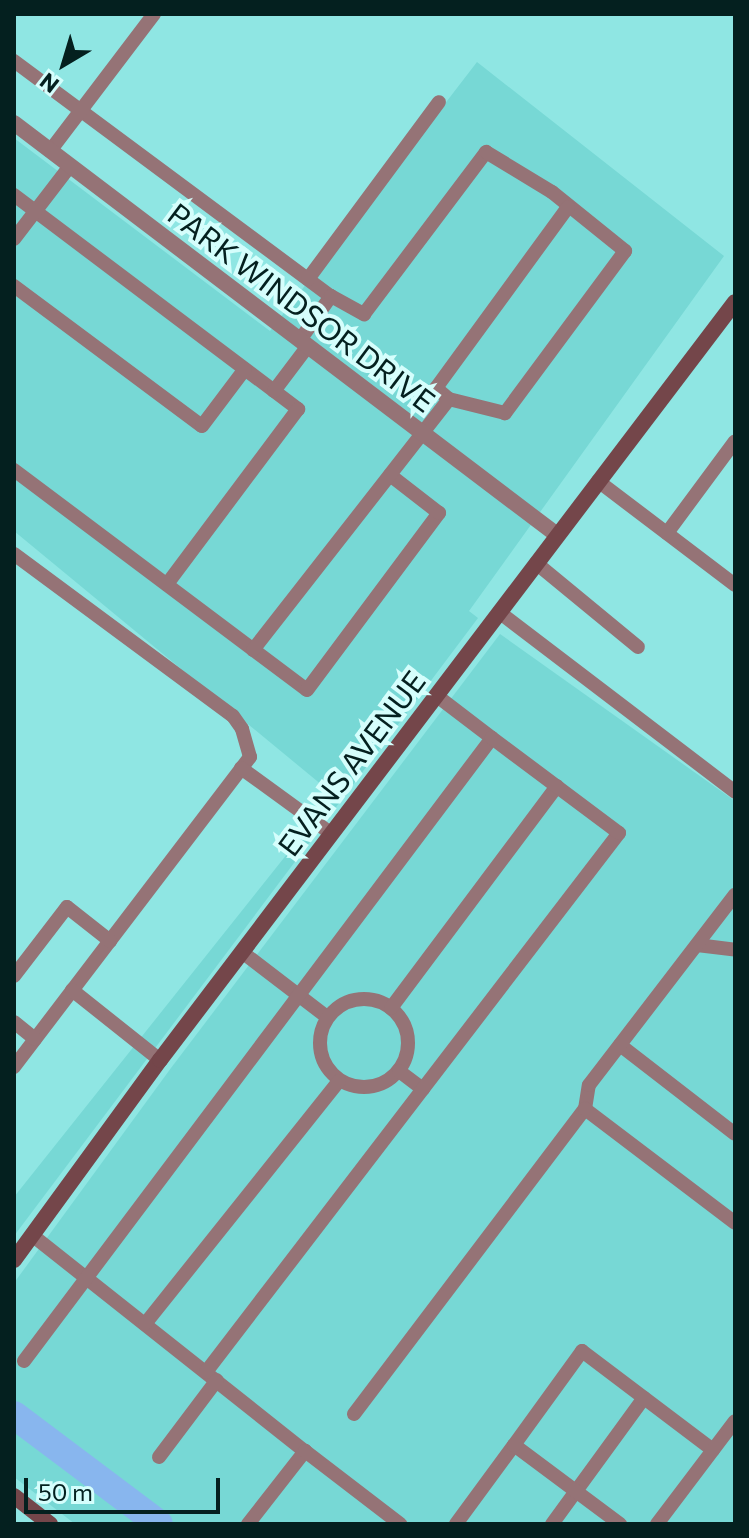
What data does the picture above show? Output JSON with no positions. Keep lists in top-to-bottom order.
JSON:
{
  "streets": {
    "street": ["PARK WINDSOR DRIVE", "EVANS AVENUE"]
  },
  "crossings": [
    ["PARK WINDSOR DRIVE", "EVANS AVENUE"]
  ],
  "scale_bar": "50 m",
  "north": "bottom left"
}
